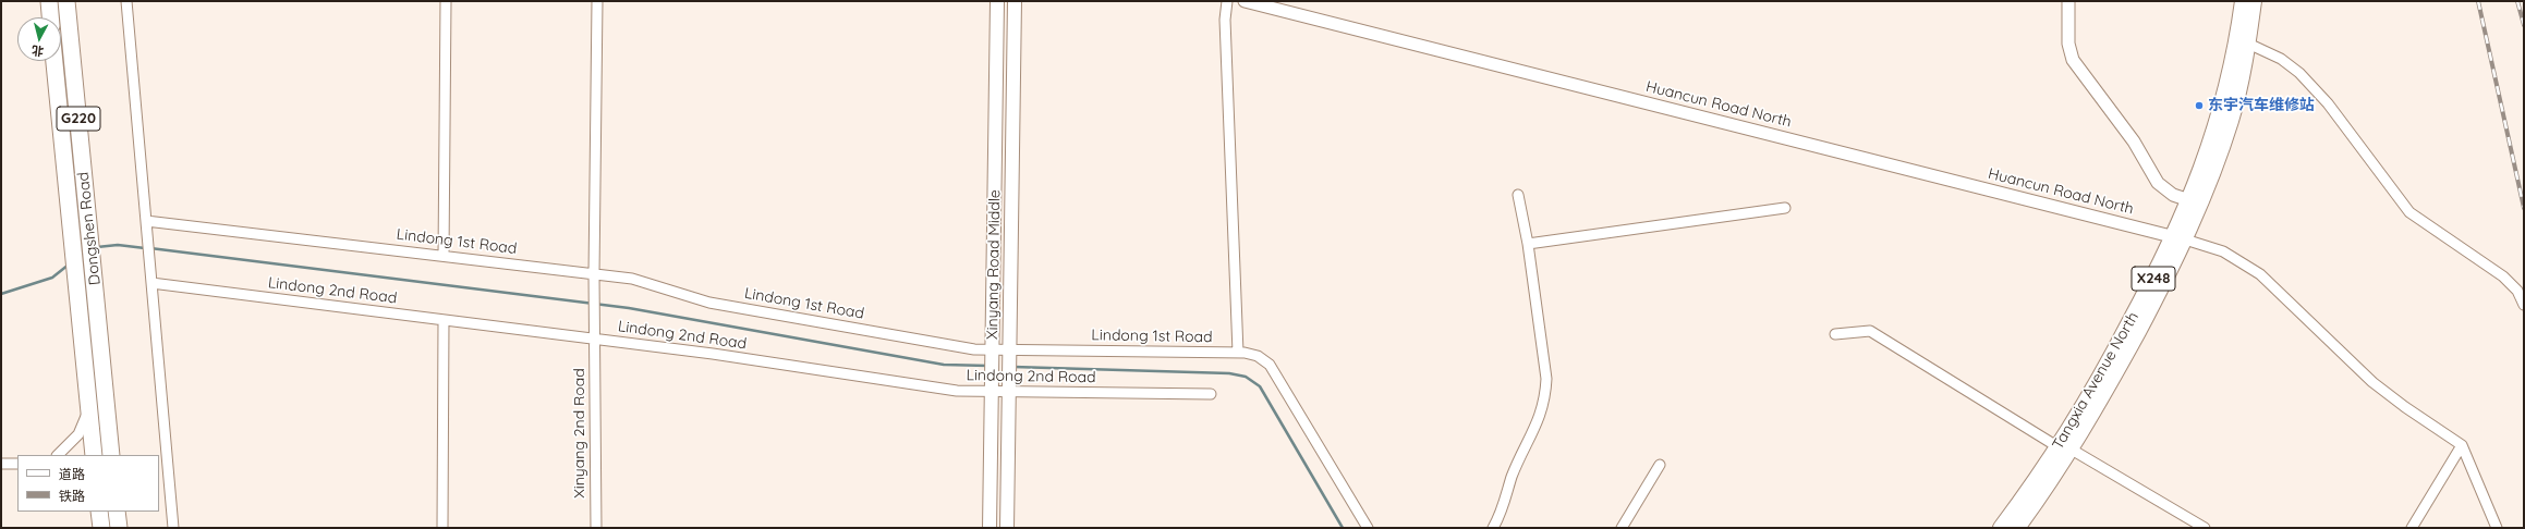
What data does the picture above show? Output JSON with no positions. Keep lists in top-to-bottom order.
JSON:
{
  "streets": {
    "highway": ["G220", "Dongshen Road"],
    "main road": ["Xinyang Road Middle", "X248", "Tangxia Avenue North"],
    "street": [
      "Huancun Road North",
      "Lindong 1st Road",
      "Lindong 2nd Road",
      "Xinyang 2nd Road"
    ]
  },
  "crossings": [
    ["Huancun Road North", "Tangxia Avenue North"],
    ["Lindong 1st Road", "Xinyang Road Middle"],
    ["Lindong 1st Road", "Xinyang 2nd Road"],
    ["Xinyang Road Middle", "Lindong 2nd Road"],
    ["Lindong 2nd Road", "Xinyang 2nd Road"]
  ],
  "places": ["东宇汽车维修站"],
  "legend": ["道路", "铁路"],
  "north": "bottom"
}
